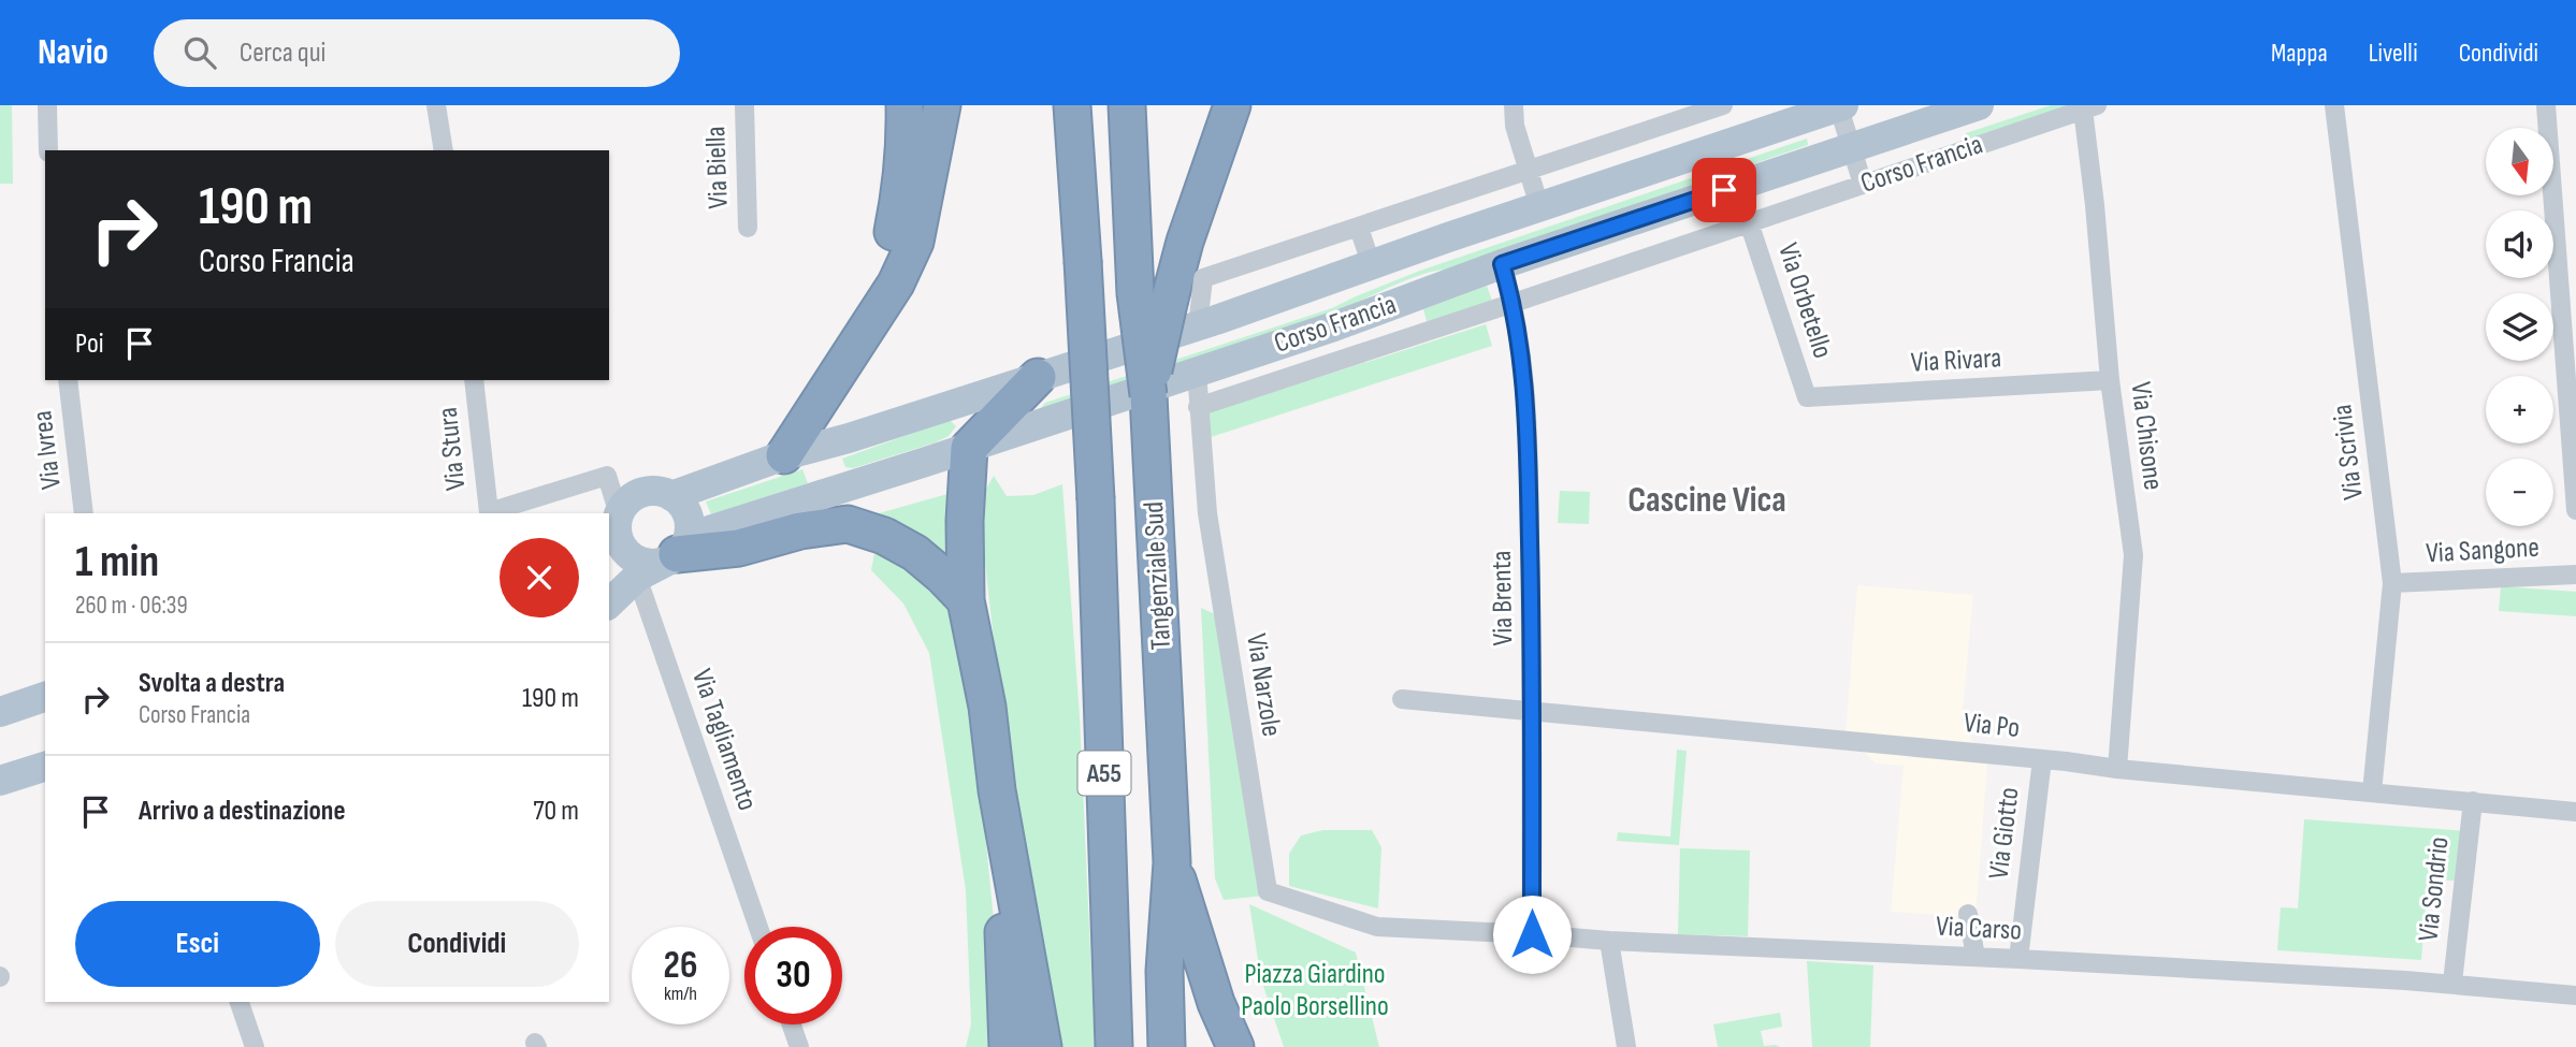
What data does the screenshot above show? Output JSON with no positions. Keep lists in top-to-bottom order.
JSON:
{
  "streets": {
    "highway": ["Tangenziale Sud", "A55"],
    "main road": ["Corso Francia"],
    "street": [
      "Via Biella",
      "Via Orbetello",
      "Via Rivara",
      "Via Chisone",
      "Via Stura",
      "Via Ivrea",
      "Via Scrivia",
      "Via Sangone",
      "Via Brenta",
      "Via Narzole",
      "Via Po",
      "Via Tagliamento",
      "Via Giotto",
      "Via Sondrio",
      "Via Carso"
    ]
  },
  "crossings": [
    ["Corso Francia", "Via Orbetello"],
    ["Corso Francia", "Via Chisone"],
    ["Corso Francia", "Via Stura"],
    ["Corso Francia", "Via Brenta"],
    ["Corso Francia", "Via Narzole"],
    ["Corso Francia", "Via Tagliamento"],
    ["Via Orbetello", "Via Rivara"],
    ["Via Rivara", "Via Chisone"],
    ["Via Chisone", "Via Po"],
    ["Via Stura", "Via Tagliamento"],
    ["Via Scrivia", "Via Sangone"],
    ["Via Scrivia", "Via Po"],
    ["Via Brenta", "Via Po"],
    ["Via Brenta", "Via Carso"],
    ["Via Narzole", "Via Carso"],
    ["Via Po", "Via Giotto"],
    ["Via Po", "Via Sondrio"],
    ["Via Giotto", "Via Carso"],
    ["Via Sondrio", "Via Carso"]
  ],
  "districts": ["Cascine Vica"],
  "parks": ["Piazza Giardino Paolo Borsellino"],
  "north": "bottom",
  "page": {
    "header": "Navio",
    "search": "Cerca qui",
    "nav": ["Mappa", "Livelli", "Condividi"],
    "map_buttons": ["+", "−"],
    "turn": ["190 m", "Corso Francia"],
    "then": "Poi",
    "heading": ["1 min", "260 m · 06:39"],
    "list": [
      {
        "name": "Svolta a destra",
        "note": "Corso Francia",
        "value": "190 m"
      },
      {
        "name": "Arrivo a destinazione",
        "value": "70 m"
      }
    ],
    "buttons": ["Esci", "Condividi"],
    "speed": "26 km/h",
    "limit": "30"
  }
}
